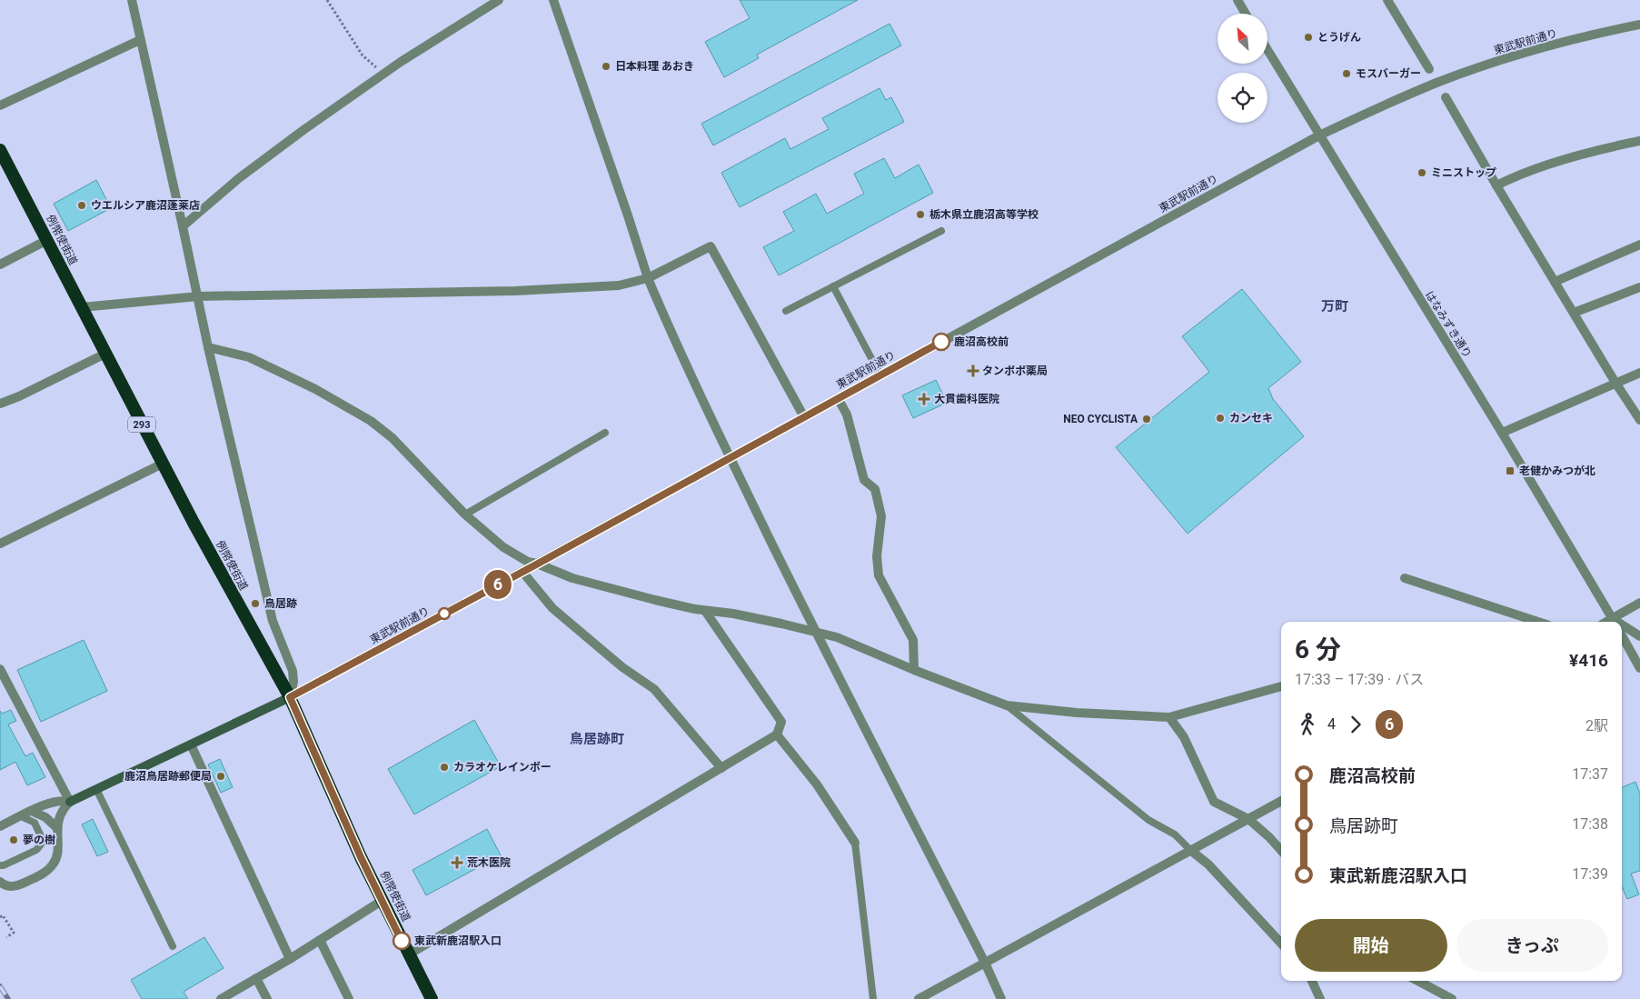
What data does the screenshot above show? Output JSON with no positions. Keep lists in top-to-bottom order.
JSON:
{
  "streets": {
    "highway": ["例幣使街道", "293"],
    "main road": ["東武駅前通り"],
    "street": ["はなみずき通り"]
  },
  "crossings": [
    ["東武駅前通り", "例幣使街道"],
    ["東武駅前通り", "はなみずき通り"]
  ],
  "districts": ["万町", "鳥居跡町"],
  "places": {
    "other": [
      "とうげん",
      "日本料理 あおき",
      "モスバーガー",
      "ミニストップ",
      "ウエルシア鹿沼蓬莱店",
      "栃木県立鹿沼高等学校",
      "鹿沼高校前",
      "カンセキ",
      "NEO CYCLISTA",
      "鳥居跡",
      "カラオケレインボー",
      "鹿沼鳥居跡郵便局",
      "夢の樹",
      "東武新鹿沼駅入口"
    ],
    "health": ["タンポポ薬局", "大貫歯科医院", "荒木医院"],
    "transit": ["老健かみつが北"]
  },
  "lines": ["bus line 6"],
  "north": "top left",
  "page": {
    "on_map": "6",
    "heading": ["6 分", "17:33 – 17:39 · バス", "¥416"],
    "legs": ["4", "6", "2駅"],
    "list": [
      {
        "name": "鹿沼高校前",
        "value": "17:37"
      },
      {
        "name": "鳥居跡町",
        "value": "17:38"
      },
      {
        "name": "東武新鹿沼駅入口",
        "value": "17:39"
      }
    ],
    "buttons": ["開始", "きっぷ"]
  }
}
